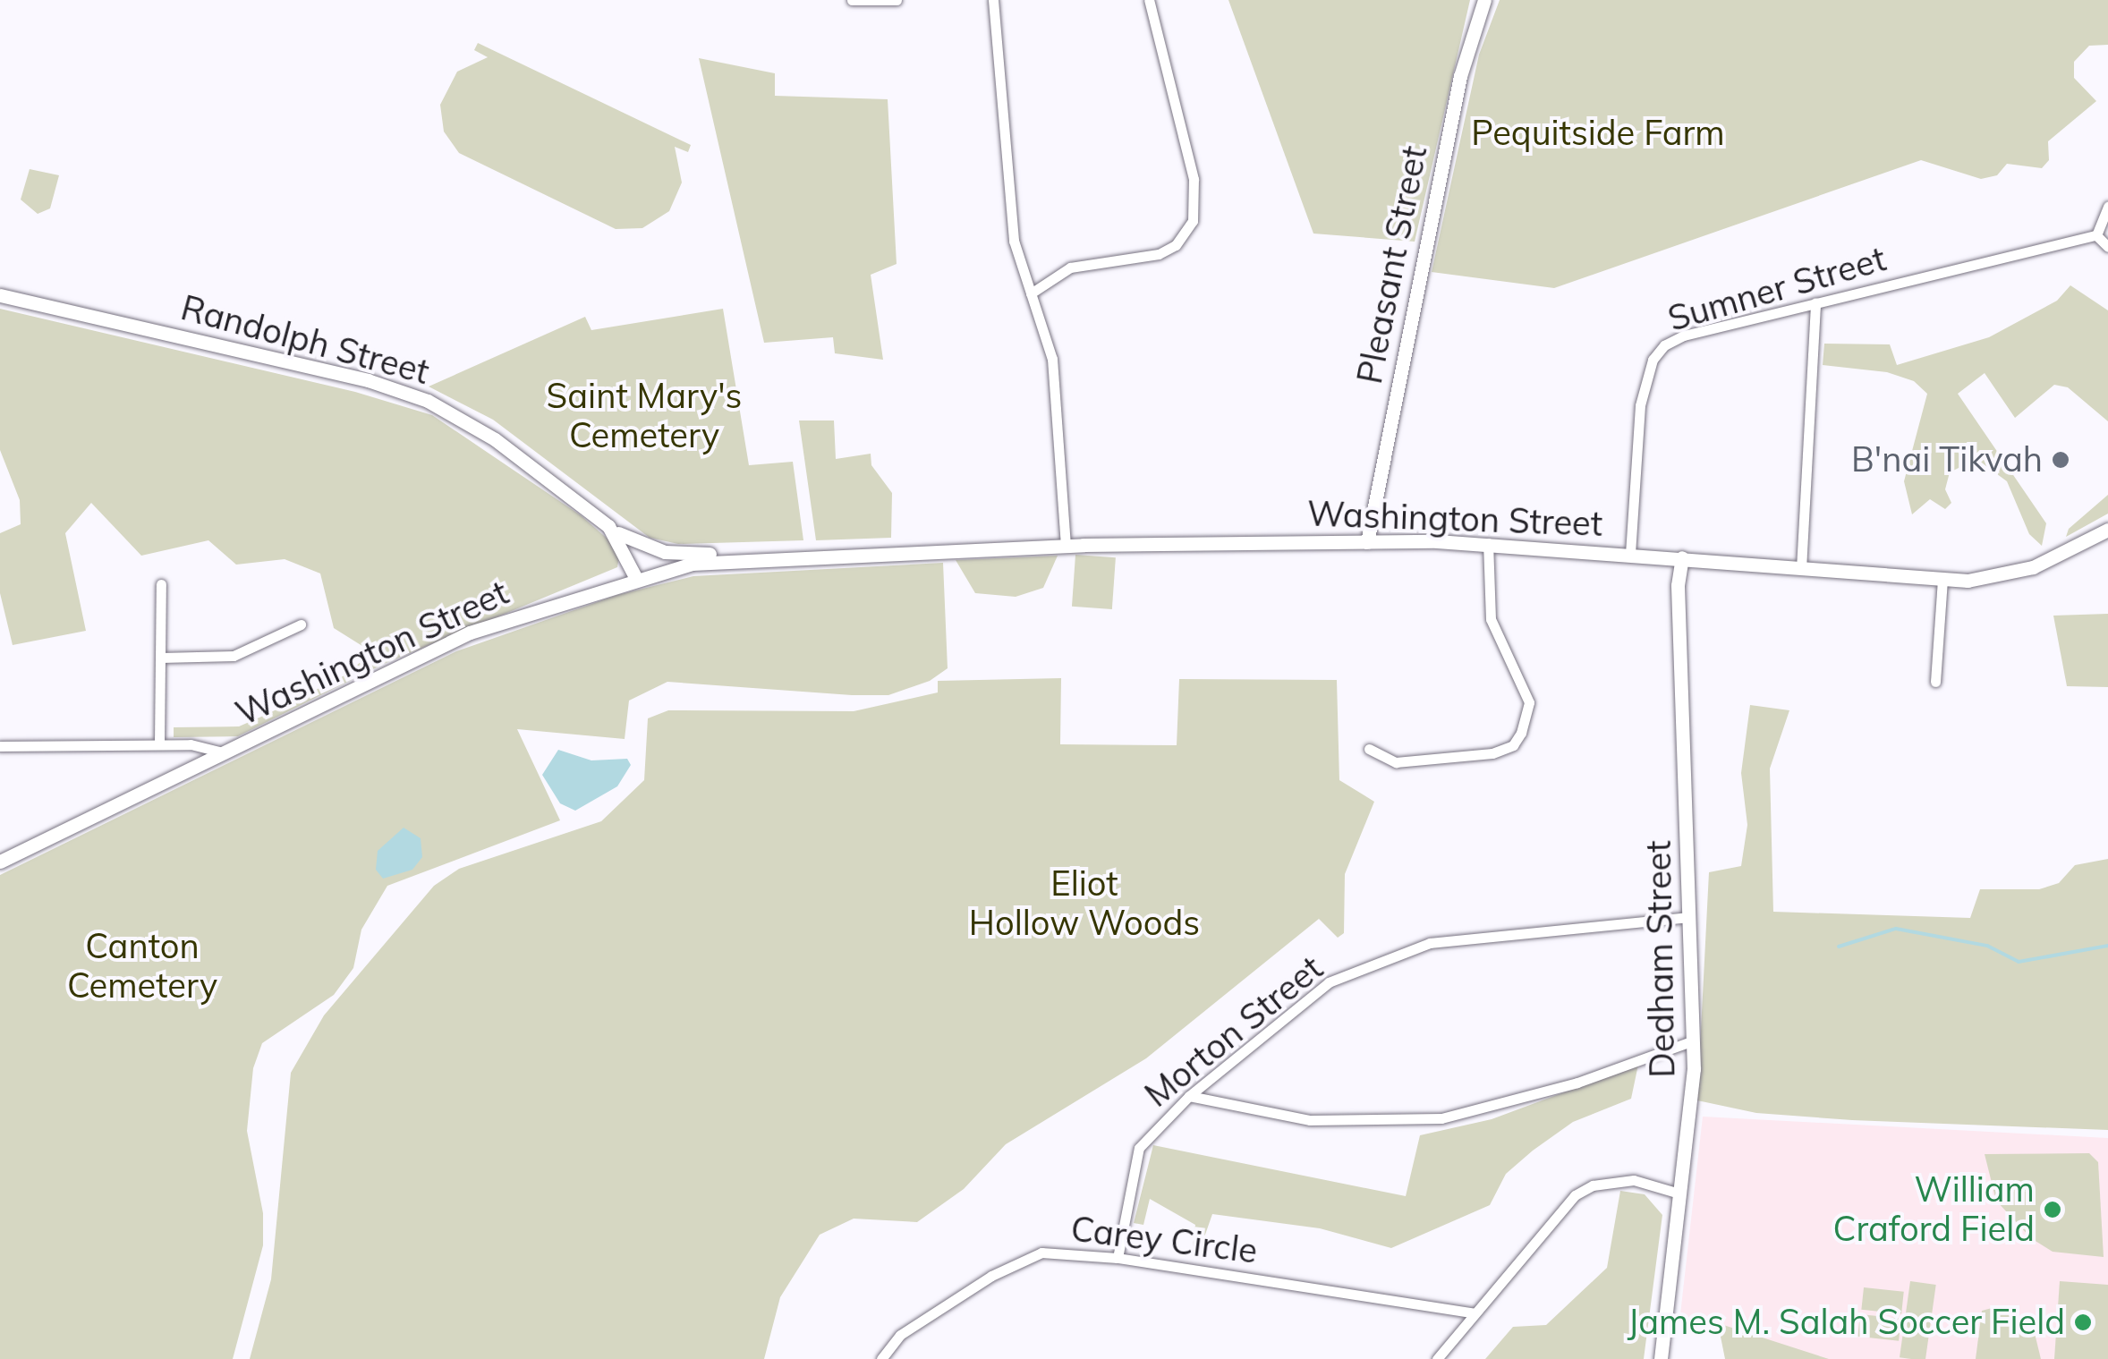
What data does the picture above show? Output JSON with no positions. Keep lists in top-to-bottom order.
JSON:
{
  "streets": {
    "main road": [
      "Pleasant Street",
      "Randolph Street",
      "Washington Street",
      "Dedham Street"
    ],
    "street": ["Sumner Street", "Morton Street", "Carey Circle"]
  },
  "crossings": [
    ["Pleasant Street", "Washington Street"],
    ["Sumner Street", "Washington Street"],
    ["Randolph Street", "Washington Street"],
    ["Washington Street", "Dedham Street"],
    ["Dedham Street", "Morton Street"],
    ["Morton Street", "Carey Circle"]
  ],
  "parks": [
    "Pequitside Farm",
    "Saint Mary's Cemetery",
    "Eliot Hollow Woods",
    "Canton Cemetery"
  ],
  "places": ["B'nai Tikvah", "William Craford Field", "James M. Salah Soccer Field"]
}
